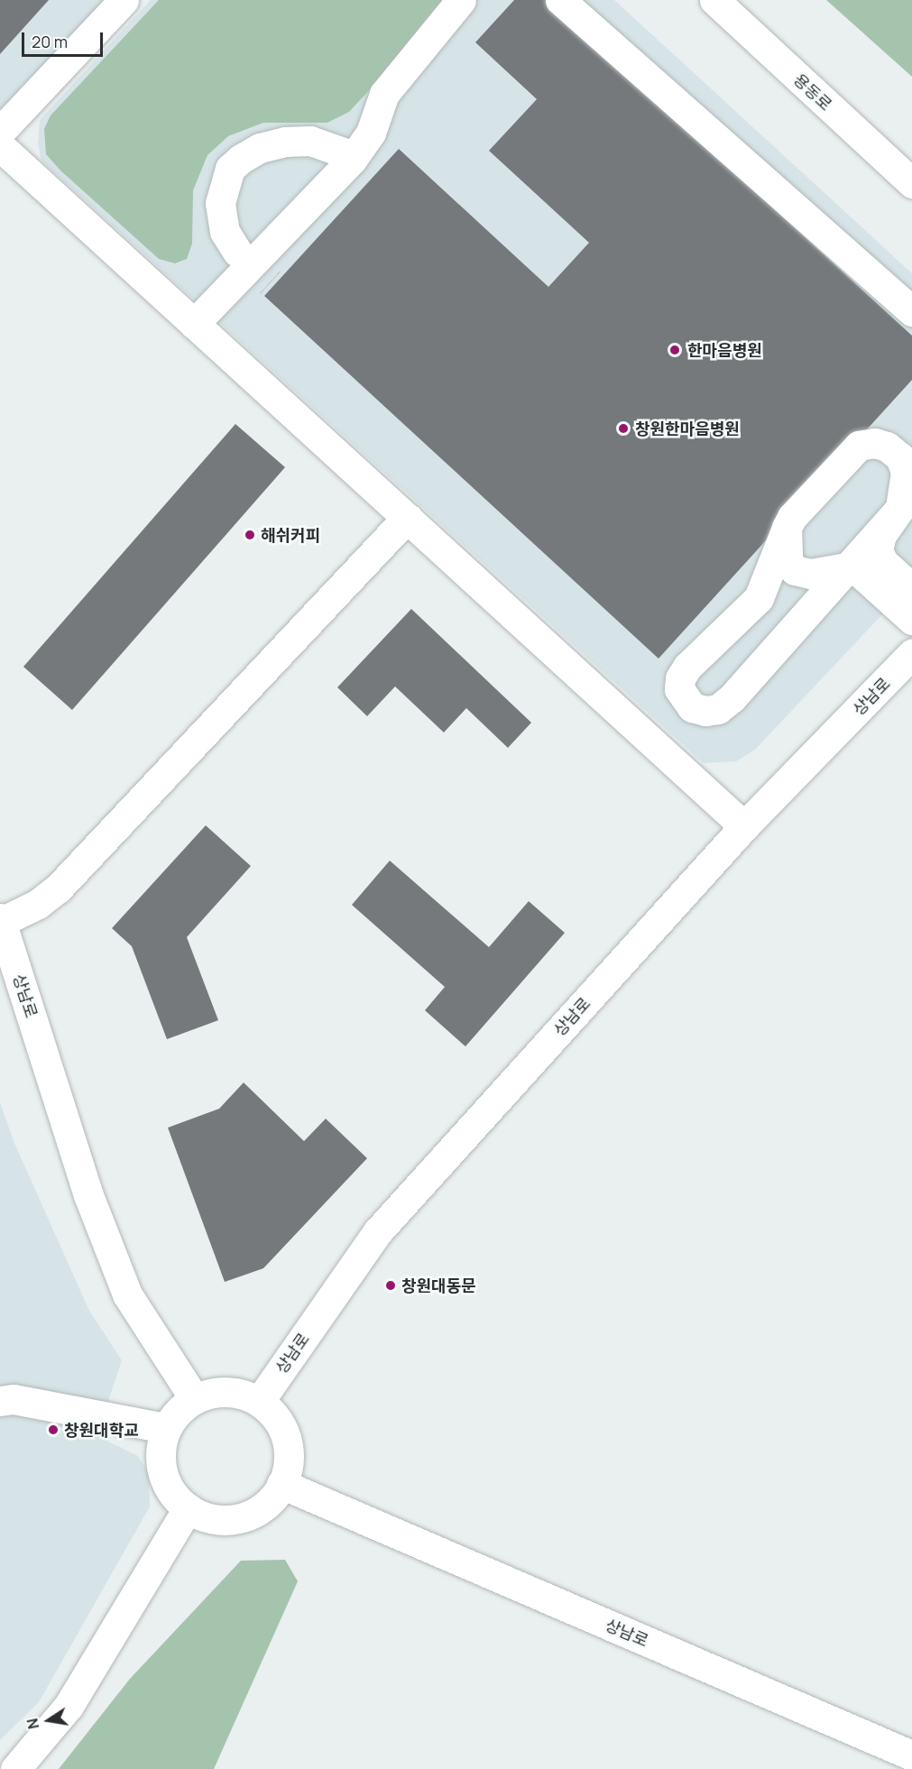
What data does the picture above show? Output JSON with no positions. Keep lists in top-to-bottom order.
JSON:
{
  "streets": {
    "street": ["용동로", "상남로"]
  },
  "places": [
    "한마음병원",
    "창원한마음병원",
    "해쉬커피",
    "창원대동문",
    "창원대학교"
  ],
  "scale_bar": "20 m",
  "north": "left"
}
